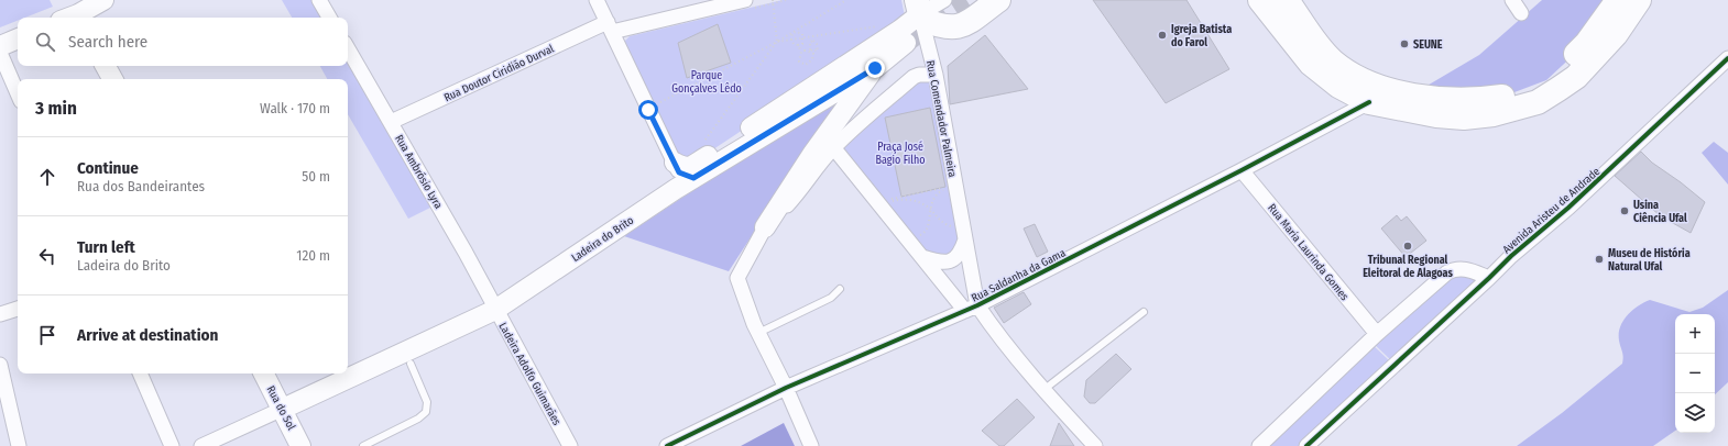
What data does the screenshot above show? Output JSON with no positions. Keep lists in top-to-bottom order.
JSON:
{
  "streets": {
    "main road": ["Ladeira do Brito", "Rua do Sol"],
    "street": [
      "Rua Doutor Ciridião Durval",
      "Rua Comendador Palmeira",
      "Rua Ambrósio Lyra",
      "Avenida Aristeu de Andrade",
      "Rua Maria Laurinda Gomes",
      "Rua Saldanha da Gama",
      "Ladeira Adolfo Guimarães"
    ]
  },
  "crossings": [
    ["Rua Doutor Ciridião Durval", "Rua Ambrósio Lyra"],
    ["Rua Comendador Palmeira", "Rua Saldanha da Gama"],
    ["Rua Ambrósio Lyra", "Ladeira do Brito"],
    ["Rua Ambrósio Lyra", "Ladeira Adolfo Guimarães"],
    ["Ladeira do Brito", "Ladeira Adolfo Guimarães"],
    ["Ladeira do Brito", "Rua do Sol"],
    ["Rua Maria Laurinda Gomes", "Rua Saldanha da Gama"]
  ],
  "parks": ["Parque Gonçalves Lêdo", "Praça José Bagio Filho"],
  "places": [
    "Igreja Batista do Farol",
    "SEUNE",
    "Usina Ciência Ufal",
    "Tribunal Regional Eleitoral de Alagoas",
    "Museu de História Natural Ufal"
  ],
  "page": {
    "search": "Search here",
    "heading": ["3 min", "Walk · 170 m"],
    "list": [
      ["Continue", "Rua dos Bandeirantes", "50 m"],
      ["Turn left", "Ladeira do Brito", "120 m"],
      "Arrive at destination"
    ],
    "map_buttons": ["+", "−"]
  }
}
